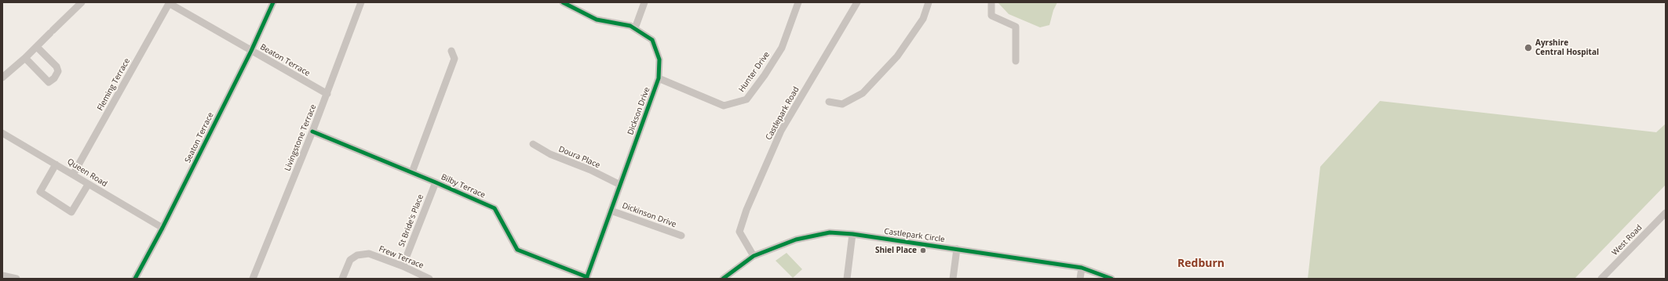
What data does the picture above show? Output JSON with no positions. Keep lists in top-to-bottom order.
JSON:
{
  "streets": {
    "street": [
      "Beaton Terrace",
      "Hunter Drive",
      "Fleming Terrace",
      "Dickson Drive",
      "Castlepark Road",
      "Seaton Terrace",
      "Livingstone Terrace",
      "Doura Place",
      "Queen Road",
      "Bilby Terrace",
      "Dickinson Drive",
      "St Bride's Place",
      "Castlepark Circle",
      "West Road",
      "Frew Terrace"
    ]
  },
  "crossings": [
    ["Beaton Terrace", "Fleming Terrace"],
    ["Beaton Terrace", "Seaton Terrace"],
    ["Beaton Terrace", "Livingstone Terrace"],
    ["Hunter Drive", "Dickson Drive"],
    ["Fleming Terrace", "Queen Road"],
    ["Dickson Drive", "Doura Place"],
    ["Dickson Drive", "Bilby Terrace"],
    ["Dickson Drive", "Dickinson Drive"],
    ["Castlepark Road", "Castlepark Circle"],
    ["Seaton Terrace", "Queen Road"],
    ["Livingstone Terrace", "Bilby Terrace"],
    ["Bilby Terrace", "St Bride's Place"],
    ["St Bride's Place", "Frew Terrace"]
  ],
  "districts": ["Redburn"],
  "places": ["Ayrshire Central Hospital", "Shiel Place"]
}
